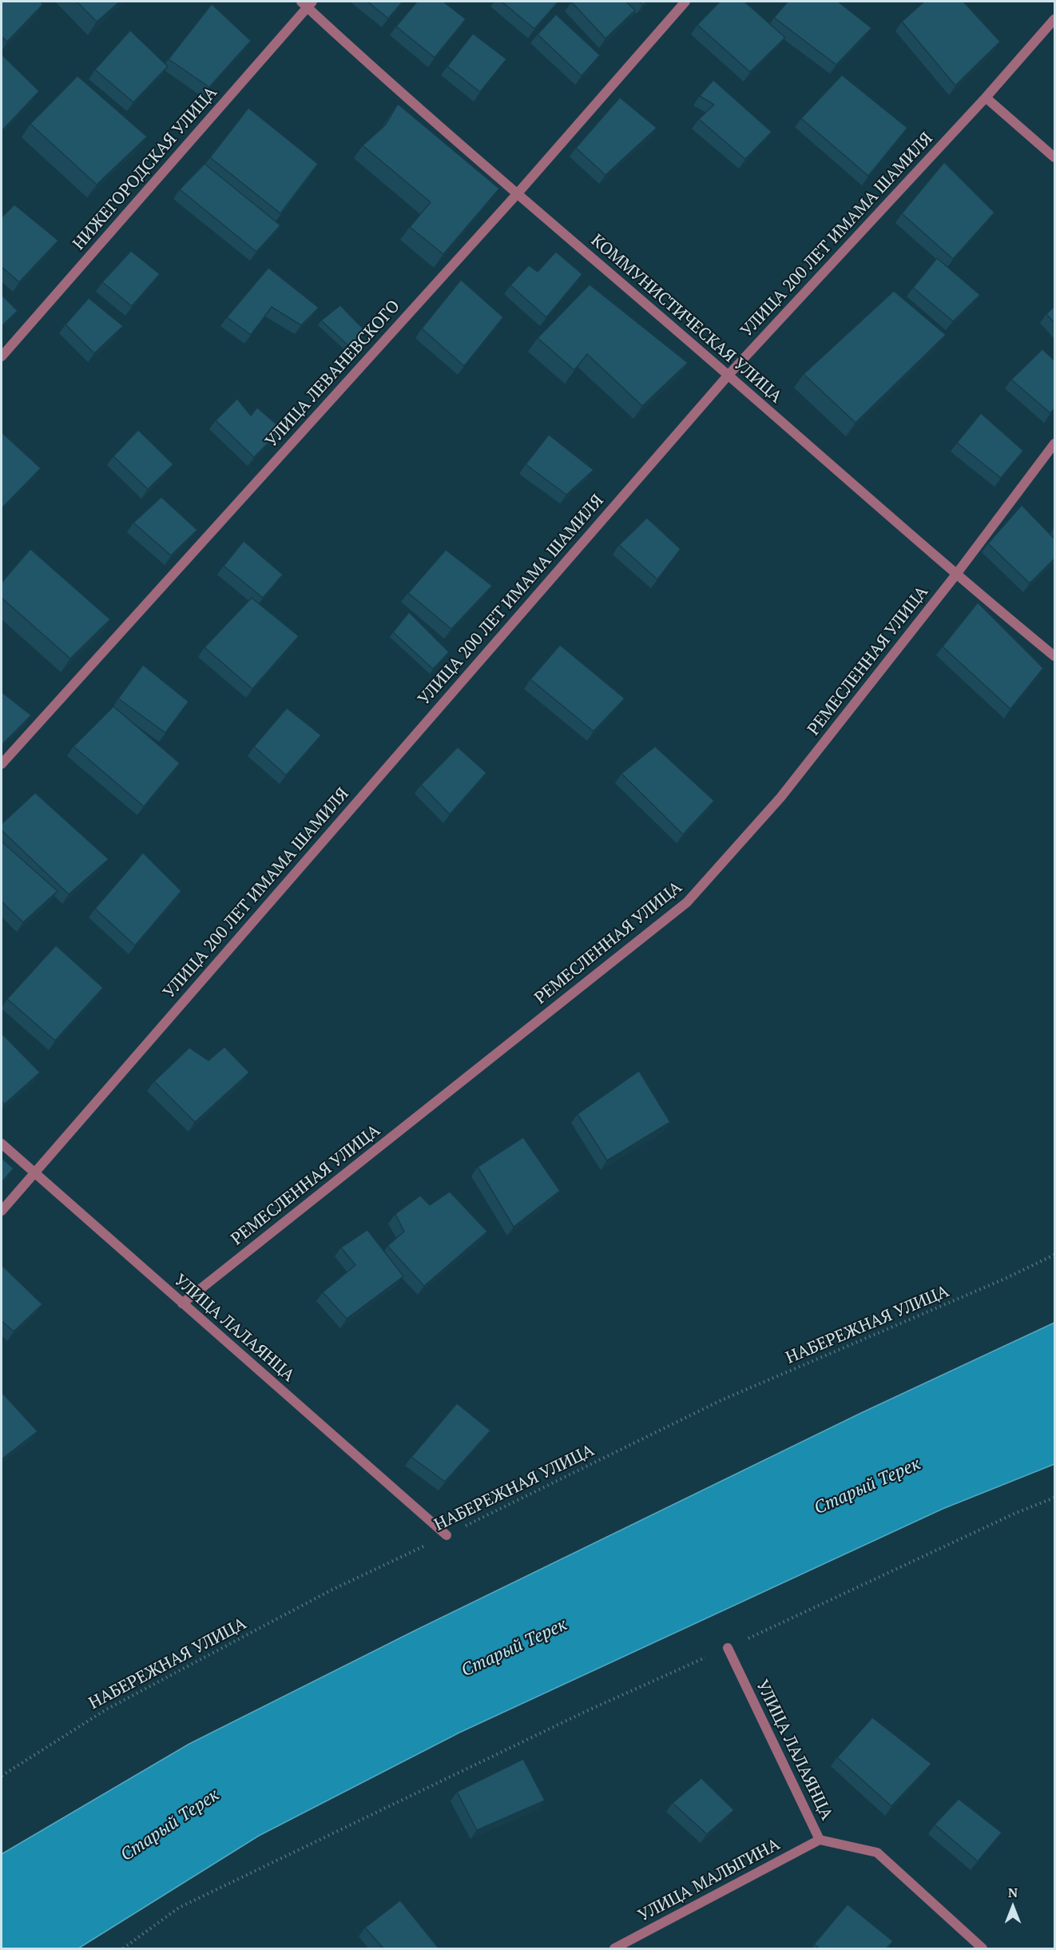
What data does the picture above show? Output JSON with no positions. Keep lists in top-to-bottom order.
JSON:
{
  "streets": {
    "street": [
      "НИЖЕГОРОДСКАЯ УЛИЦА",
      "УЛИЦА 200 ЛЕТ ИМАМА ШАМИЛЯ",
      "КОММУНИСТИЧЕСКАЯ УЛИЦА",
      "УЛИЦА ЛЕВАНЕВСКОГО",
      "РЕМЕСЛЕННАЯ УЛИЦА",
      "УЛИЦА ЛАЛАЯНЦА",
      "УЛИЦА МАЛЫГИНА"
    ],
    "path": ["НАБЕРЕЖНАЯ УЛИЦА"]
  },
  "crossings": [
    ["НИЖЕГОРОДСКАЯ УЛИЦА", "КОММУНИСТИЧЕСКАЯ УЛИЦА"],
    ["УЛИЦА 200 ЛЕТ ИМАМА ШАМИЛЯ", "КОММУНИСТИЧЕСКАЯ УЛИЦА"],
    ["УЛИЦА 200 ЛЕТ ИМАМА ШАМИЛЯ", "УЛИЦА ЛАЛАЯНЦА"],
    ["КОММУНИСТИЧЕСКАЯ УЛИЦА", "УЛИЦА ЛЕВАНЕВСКОГО"],
    ["КОММУНИСТИЧЕСКАЯ УЛИЦА", "РЕМЕСЛЕННАЯ УЛИЦА"],
    ["РЕМЕСЛЕННАЯ УЛИЦА", "УЛИЦА ЛАЛАЯНЦА"],
    ["НАБЕРЕЖНАЯ УЛИЦА", "УЛИЦА ЛАЛАЯНЦА"],
    ["УЛИЦА ЛАЛАЯНЦА", "УЛИЦА МАЛЫГИНА"]
  ],
  "water": ["Старый Терек"],
  "north": "top"
}
